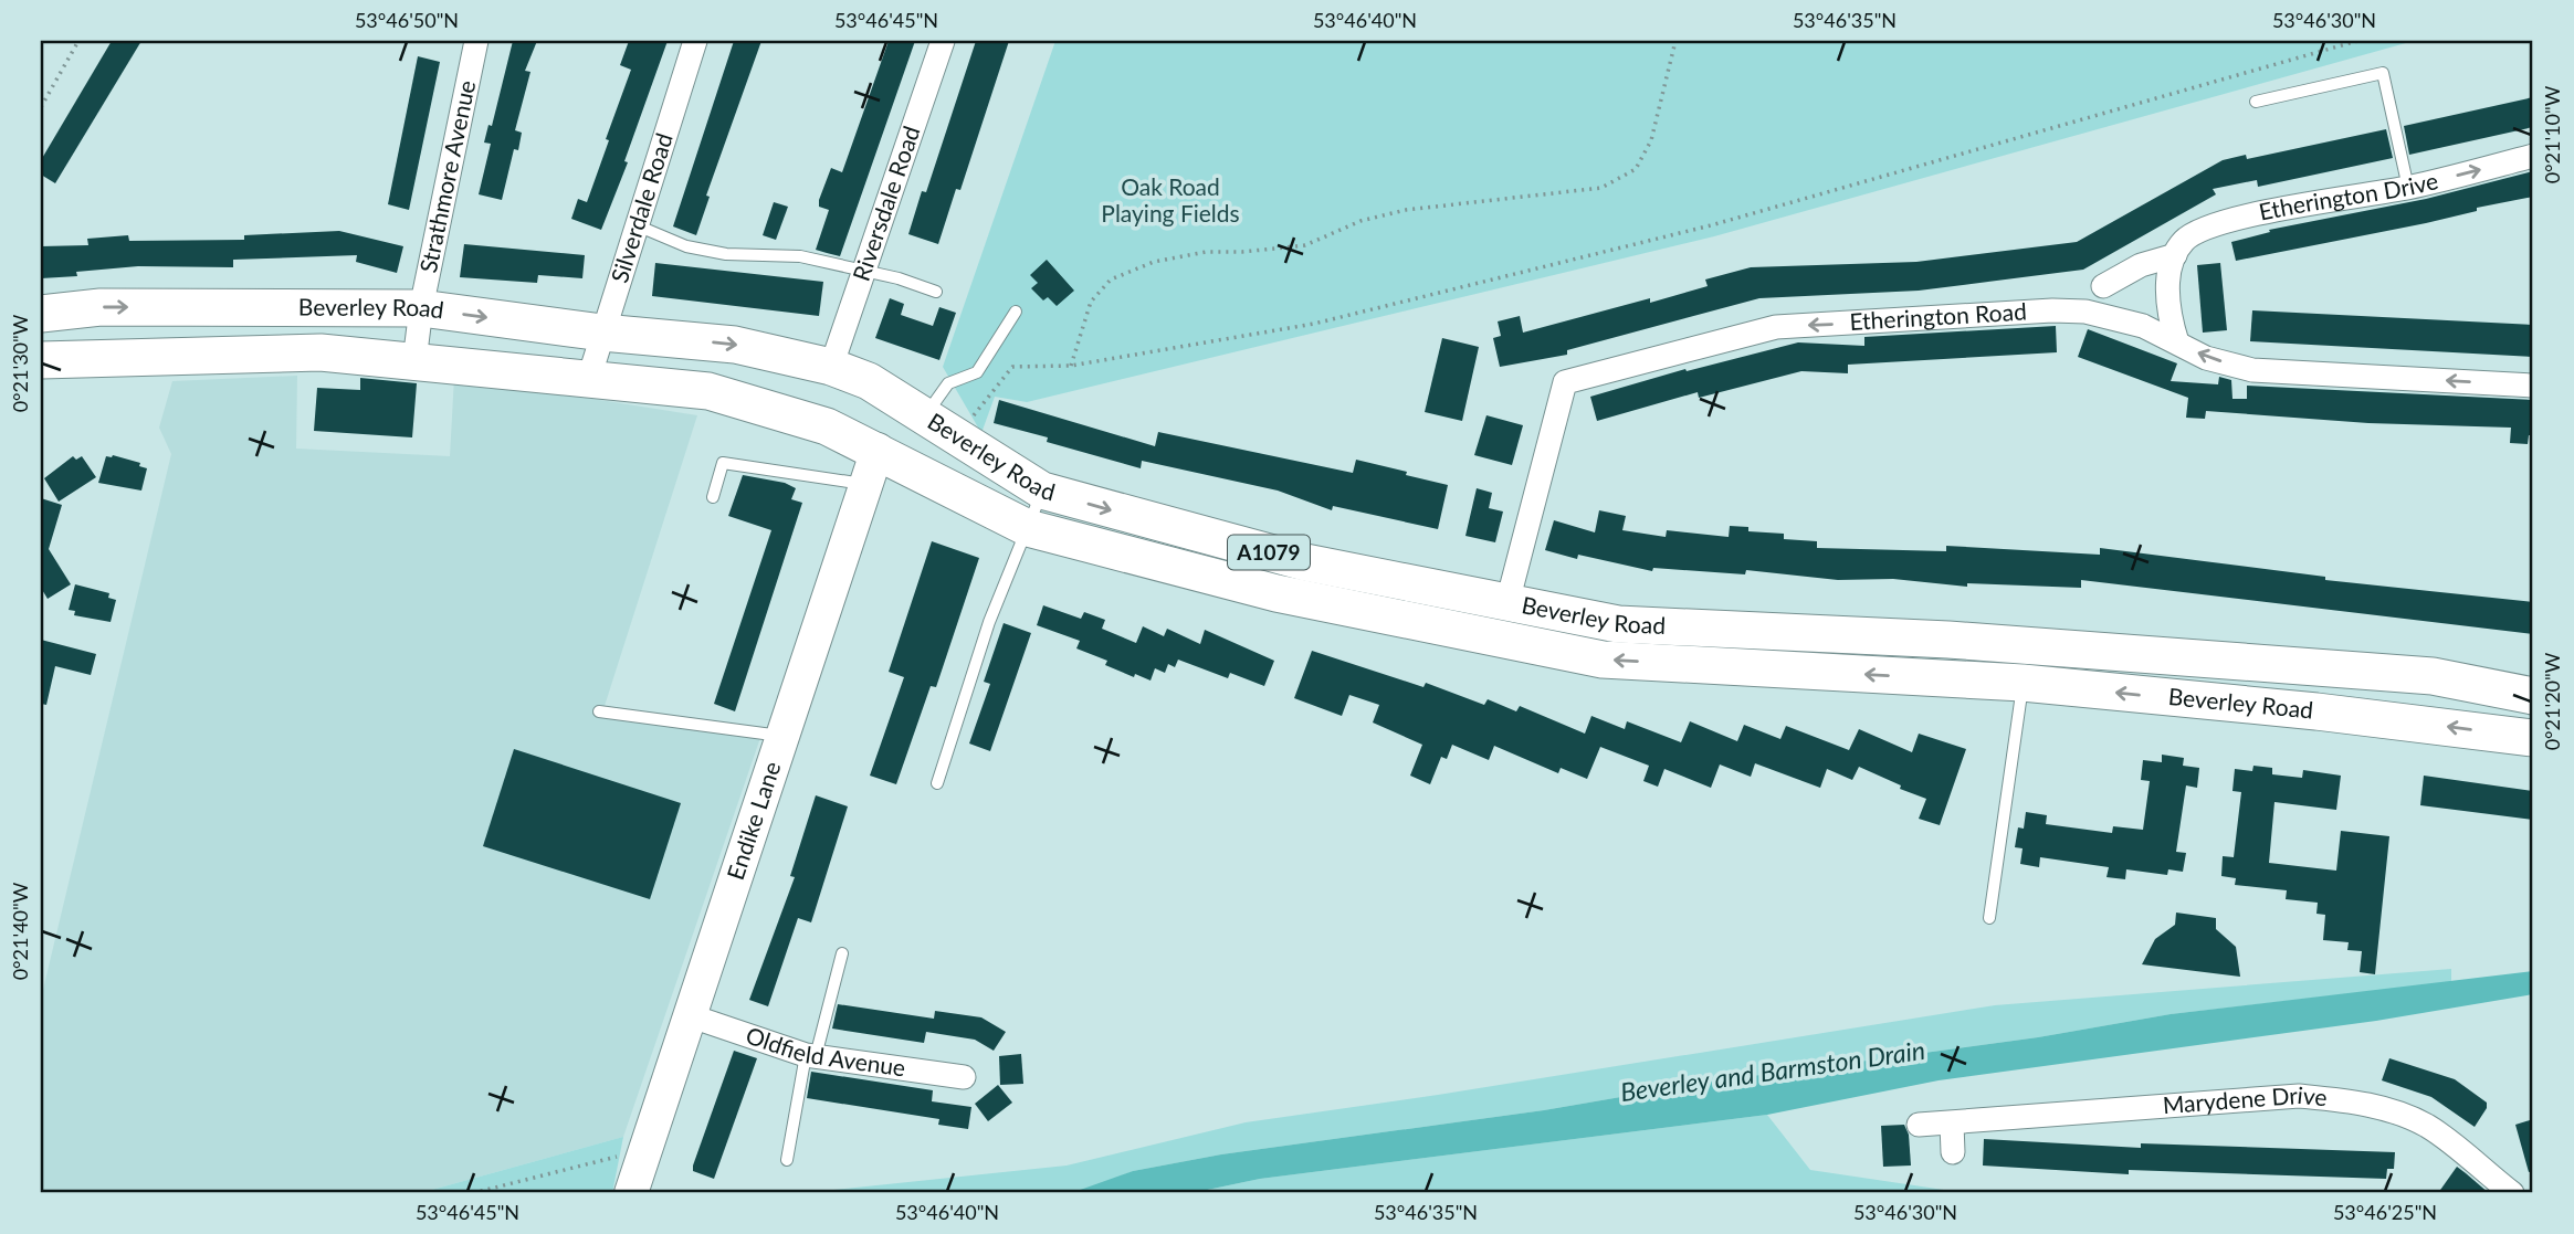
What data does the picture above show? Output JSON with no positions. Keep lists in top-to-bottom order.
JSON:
{
  "streets": {
    "main road": ["Beverley Road", "A1079"],
    "street": [
      "Strathmore Avenue",
      "Etherington Drive",
      "Riversdale Road",
      "Silverdale Road",
      "Etherington Road",
      "Endike Lane",
      "Oldfield Avenue",
      "Marydene Drive"
    ]
  },
  "crossings": [
    ["Strathmore Avenue", "Beverley Road"],
    ["Riversdale Road", "Beverley Road"],
    ["Silverdale Road", "Beverley Road"],
    ["Beverley Road", "Etherington Road"],
    ["Beverley Road", "Endike Lane"],
    ["Endike Lane", "Oldfield Avenue"]
  ],
  "one_way": ["Etherington Road"],
  "water": ["Beverley and Barmston Drain"],
  "parks": ["Oak Road Playing Fields"],
  "coordinates": [
    "53°46'50\"N",
    "53°46'45\"N",
    "53°46'40\"N",
    "53°46'35\"N",
    "53°46'30\"N",
    "0°21'10\"W",
    "0°21'30\"W",
    "0°21'20\"W",
    "0°21'40\"W",
    "53°46'25\"N"
  ]
}
